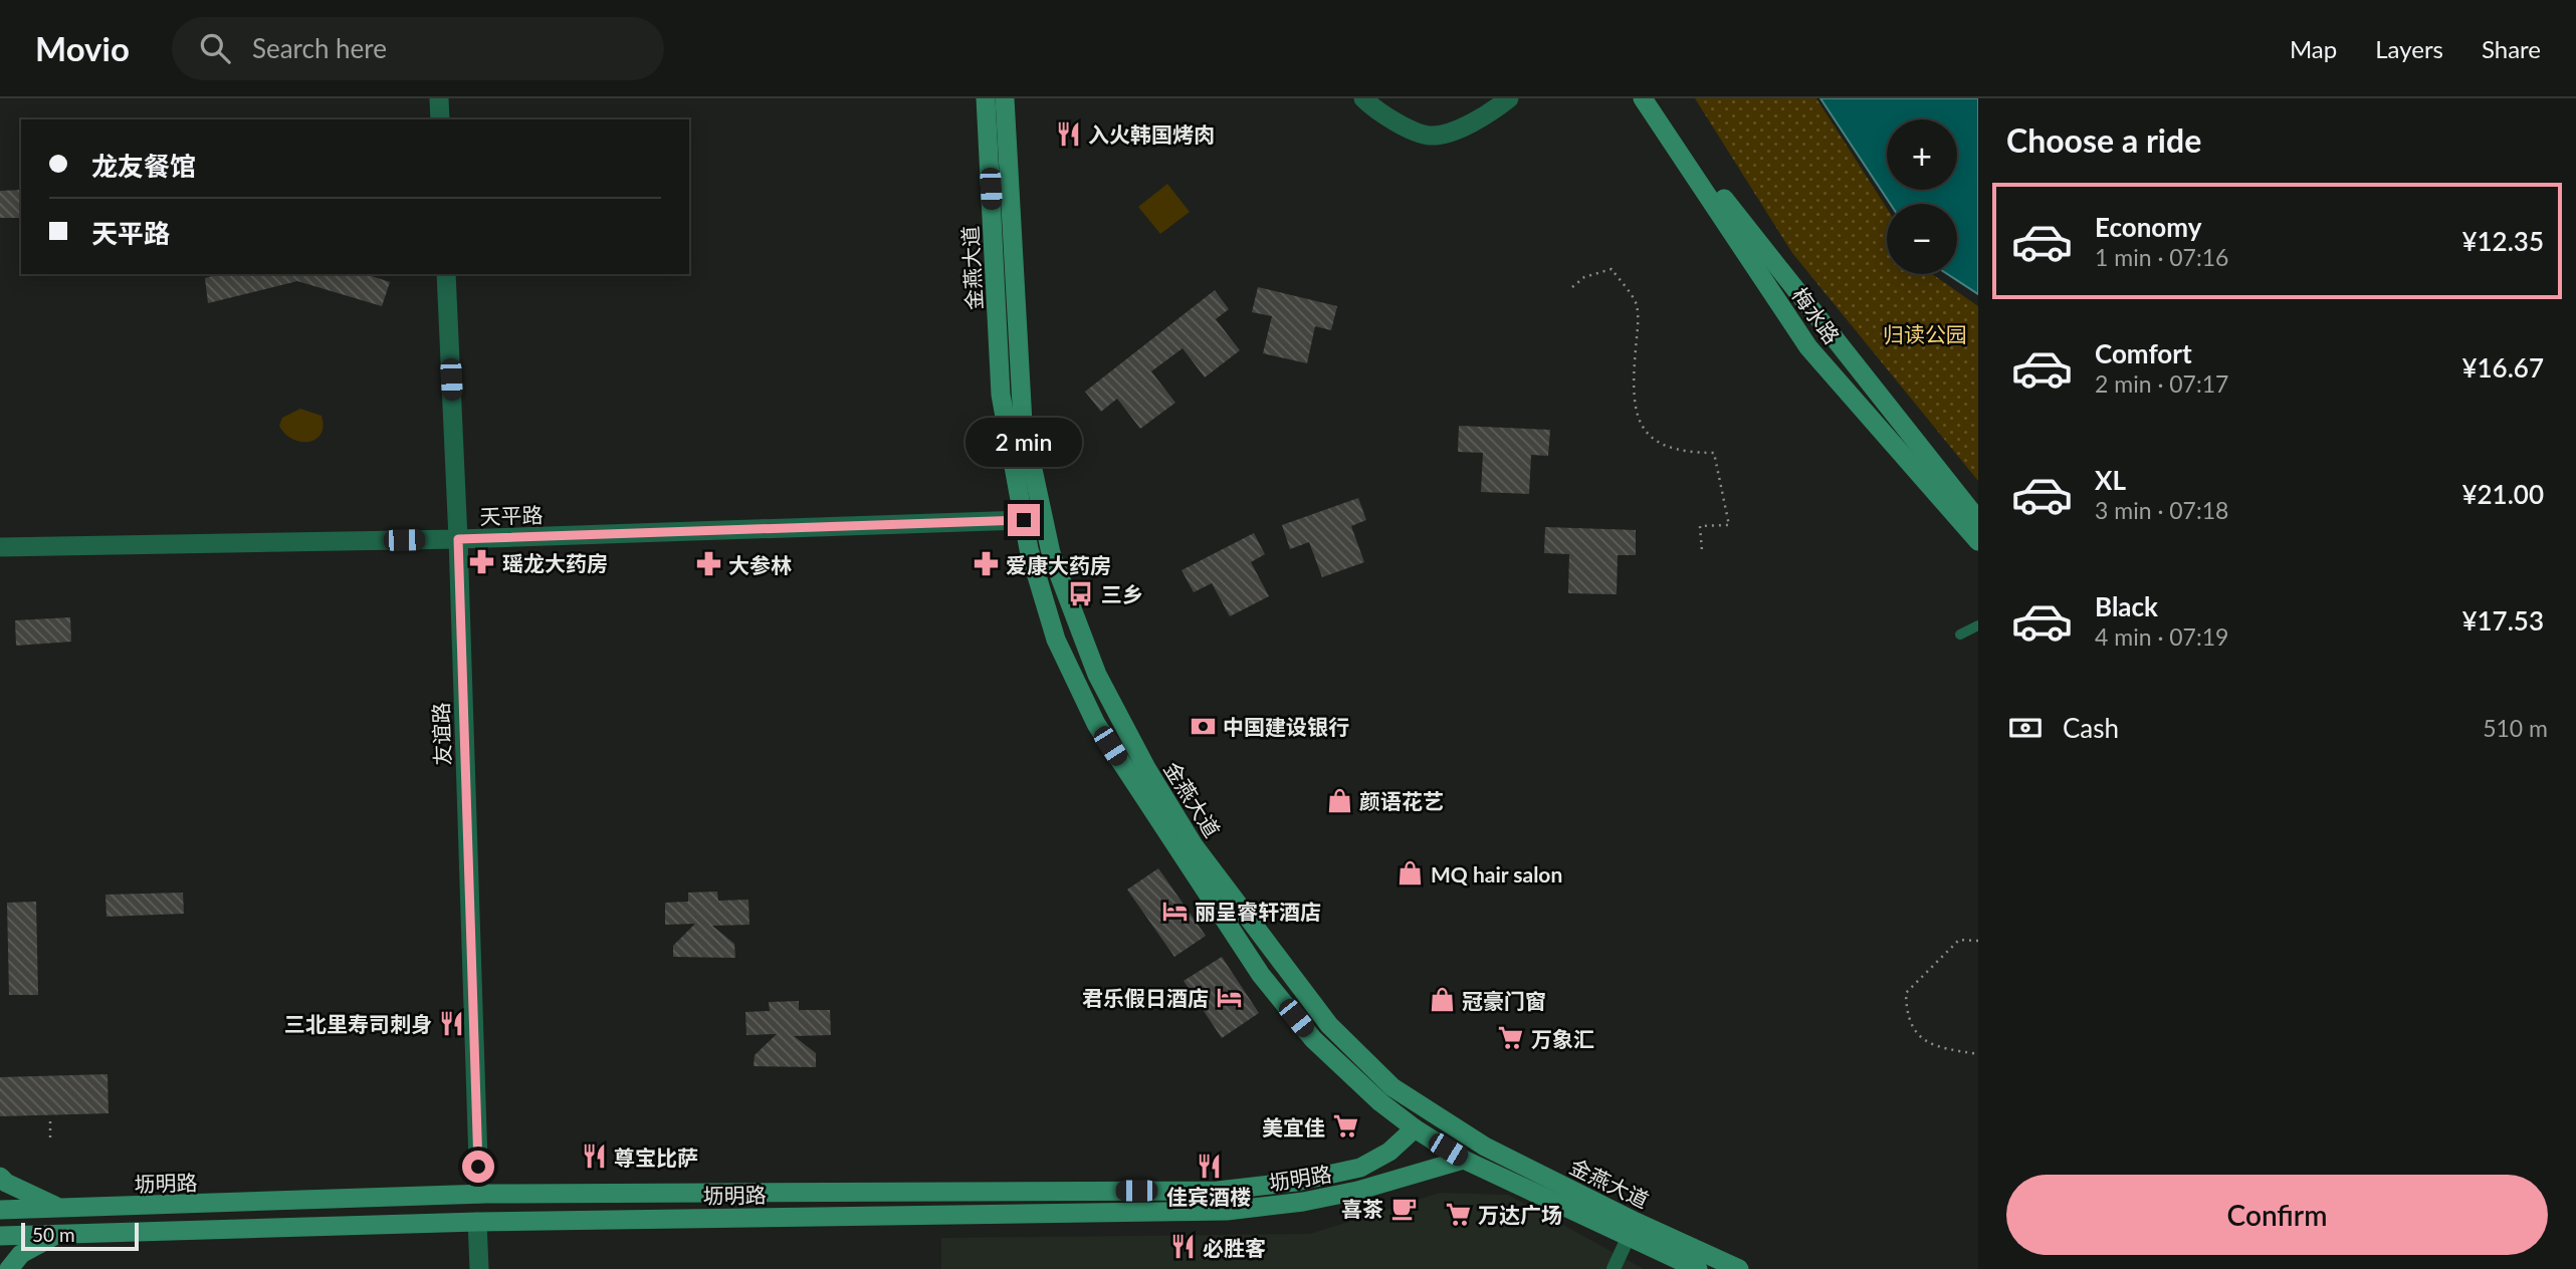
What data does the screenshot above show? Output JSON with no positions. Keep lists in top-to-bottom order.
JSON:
{
  "streets": {
    "main road": ["金燕大道", "梅水路", "坜明路"],
    "street": ["天平路", "友谊路"]
  },
  "crossings": [
    ["金燕大道", "天平路"],
    ["金燕大道", "坜明路"],
    ["天平路", "友谊路"],
    ["友谊路", "坜明路"]
  ],
  "parks": ["归读公园"],
  "places": {
    "restaurant": [
      "入火韩国烤肉",
      "三北里寿司刺身",
      "尊宝比萨",
      "佳宾酒楼",
      "必胜客"
    ],
    "pharmacy": ["瑶龙大药房", "大参林", "爱康大药房"],
    "bus stop": ["三乡"],
    "bank": ["中国建设银行"],
    "shop": ["颜语花艺", "MQ hair salon", "冠豪门窗"],
    "hotel": ["丽呈睿轩酒店", "君乐假日酒店"],
    "supermarket": ["万象汇", "美宜佳", "万达广场"],
    "cafe": ["喜茶"]
  },
  "scale_bar": "50 m",
  "page": {
    "header": "Movio",
    "search": "Search here",
    "nav": ["Map", "Layers", "Share"],
    "heading": "Choose a ride",
    "map_buttons": ["+", "−"],
    "banner": ["龙友餐馆", "天平路"],
    "list": [
      {
        "name": "Economy",
        "note": "1 min · 07:16",
        "value": "¥12.35"
      },
      {
        "name": "Comfort",
        "note": "2 min · 07:17",
        "value": "¥16.67"
      },
      {
        "name": "XL",
        "note": "3 min · 07:18",
        "value": "¥21.00"
      },
      {
        "name": "Black",
        "note": "4 min · 07:19",
        "value": "¥17.53"
      }
    ],
    "bubble": "2 min",
    "pay": ["Cash", "510 m"],
    "buttons": "Confirm",
    "scale": "50 m"
  }
}
